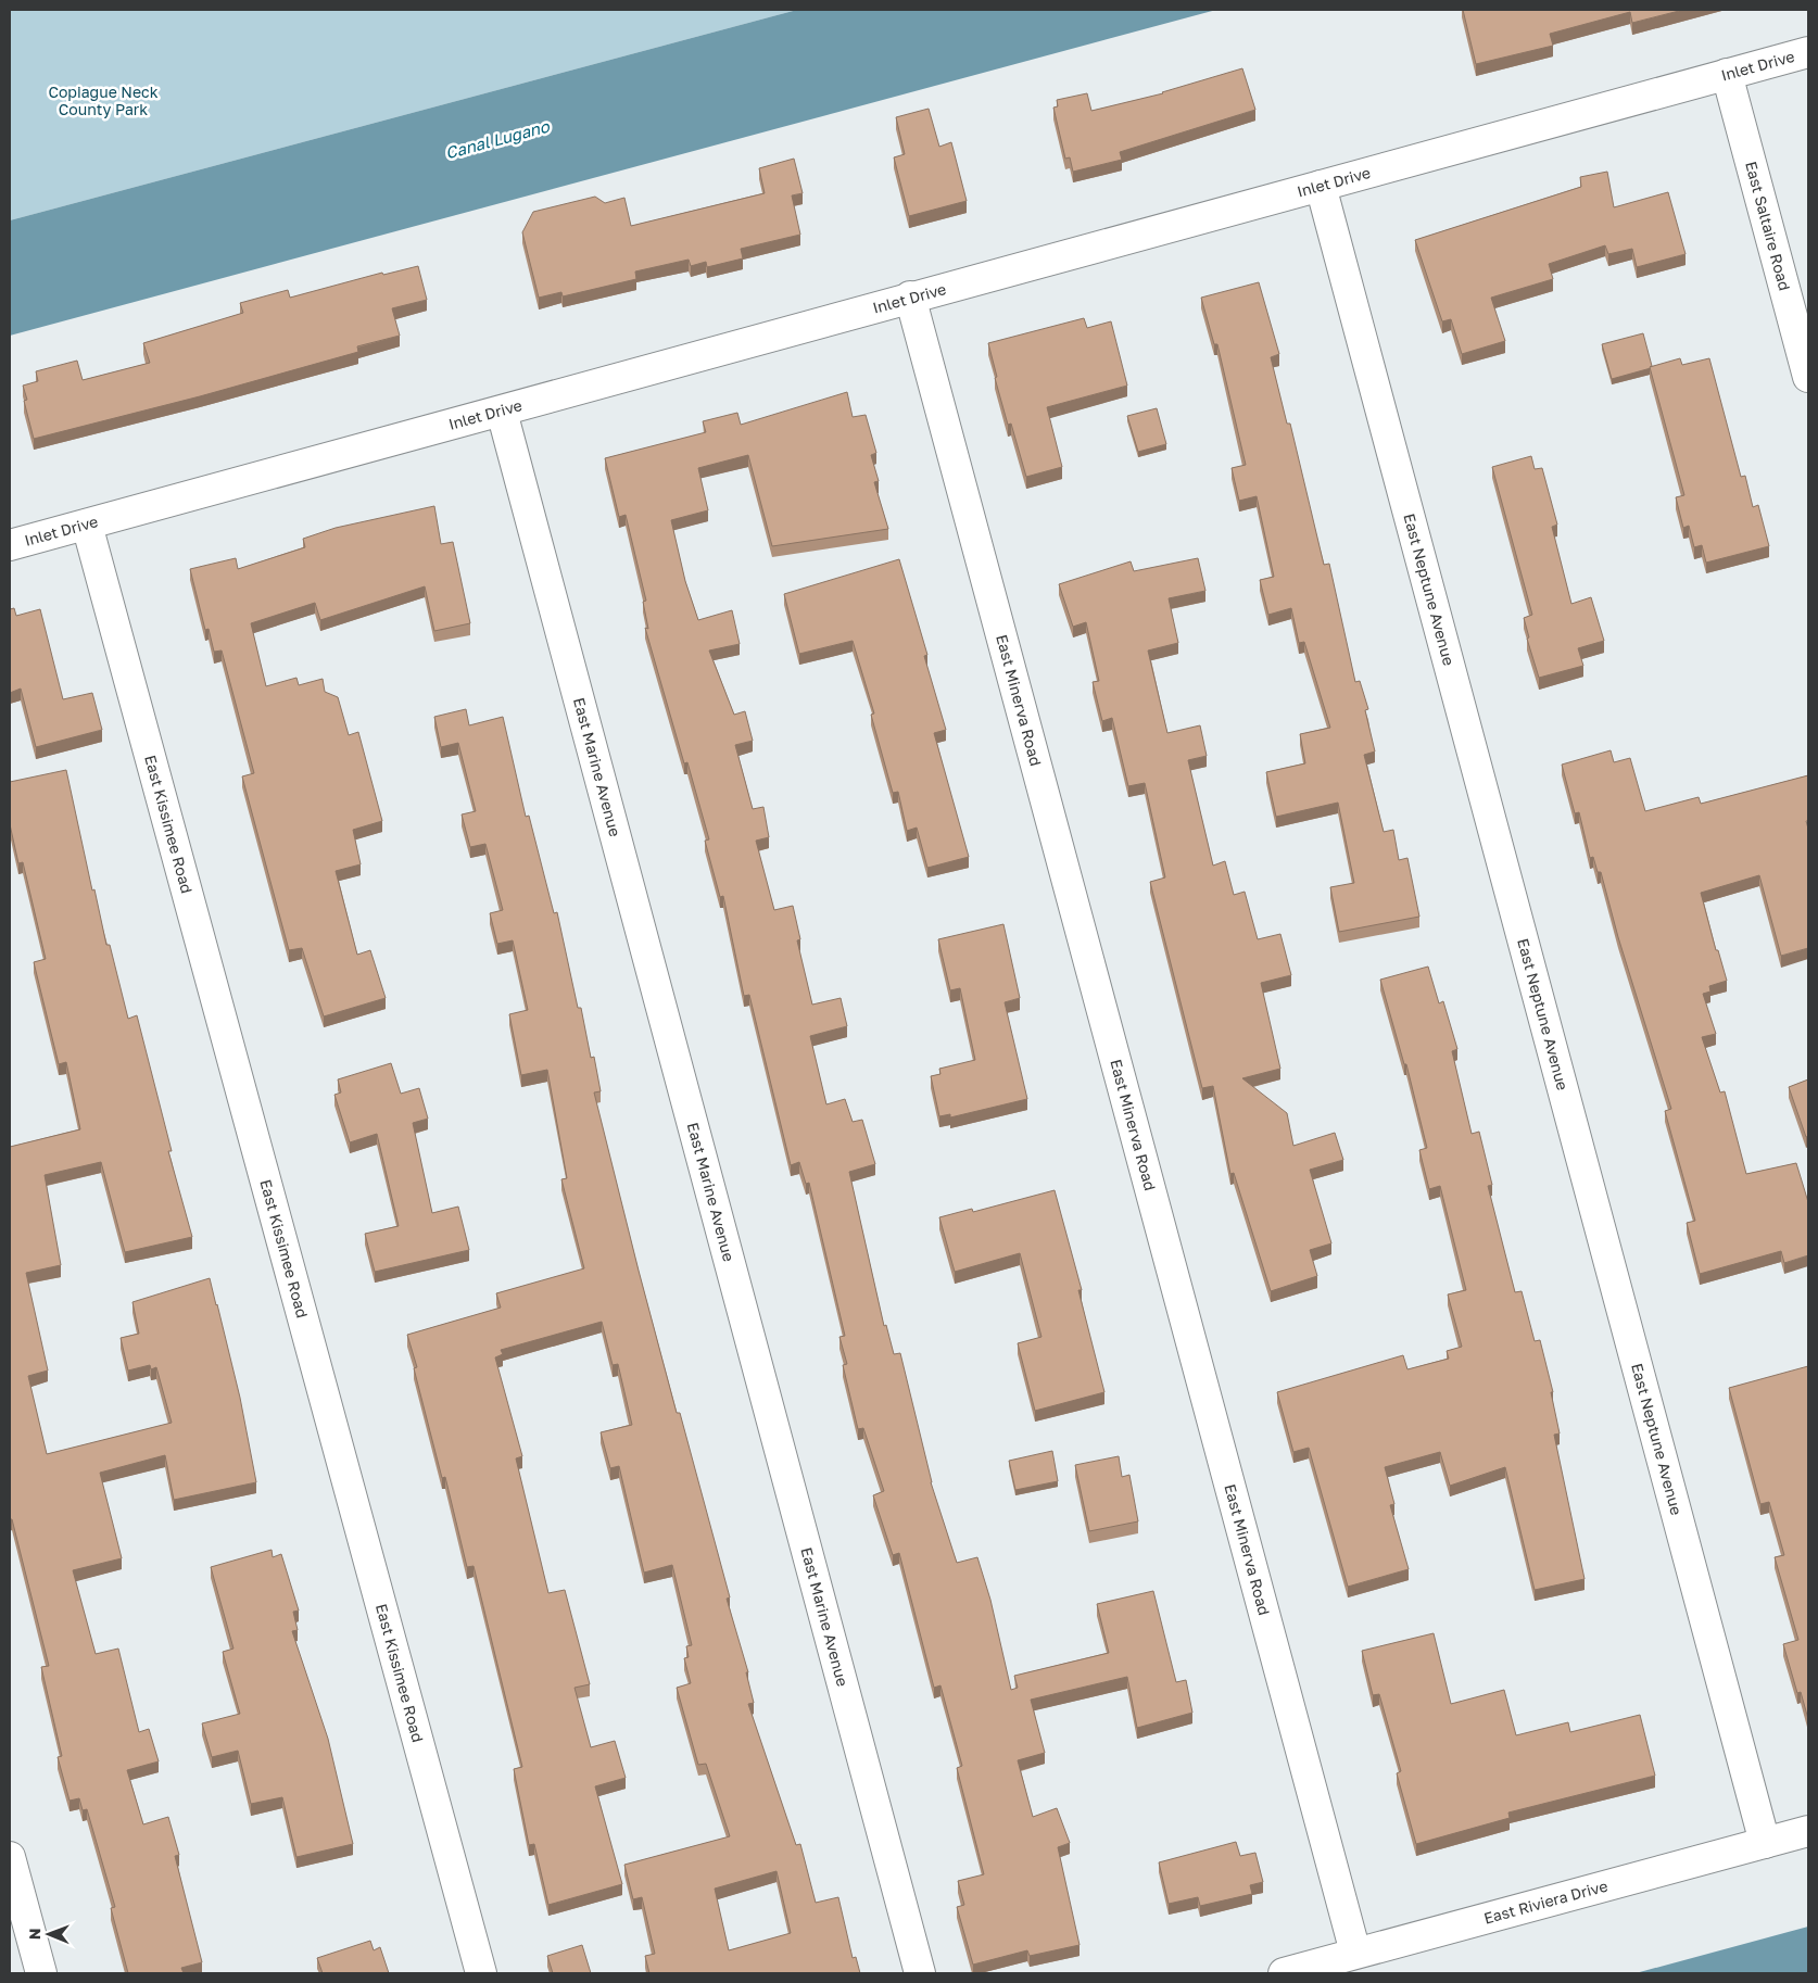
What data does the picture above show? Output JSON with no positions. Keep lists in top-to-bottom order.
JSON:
{
  "streets": {
    "street": [
      "Inlet Drive",
      "East Saltaire Road",
      "East Neptune Avenue",
      "East Minerva Road",
      "East Marine Avenue",
      "East Kissimee Road",
      "East Riviera Drive"
    ]
  },
  "crossings": [
    ["Inlet Drive", "East Saltaire Road"],
    ["Inlet Drive", "East Neptune Avenue"],
    ["Inlet Drive", "East Minerva Road"],
    ["Inlet Drive", "East Marine Avenue"],
    ["Inlet Drive", "East Kissimee Road"],
    ["East Neptune Avenue", "East Riviera Drive"],
    ["East Minerva Road", "East Riviera Drive"]
  ],
  "water": ["Canal Lugano"],
  "parks": ["Copiague Neck County Park"],
  "north": "left"
}
